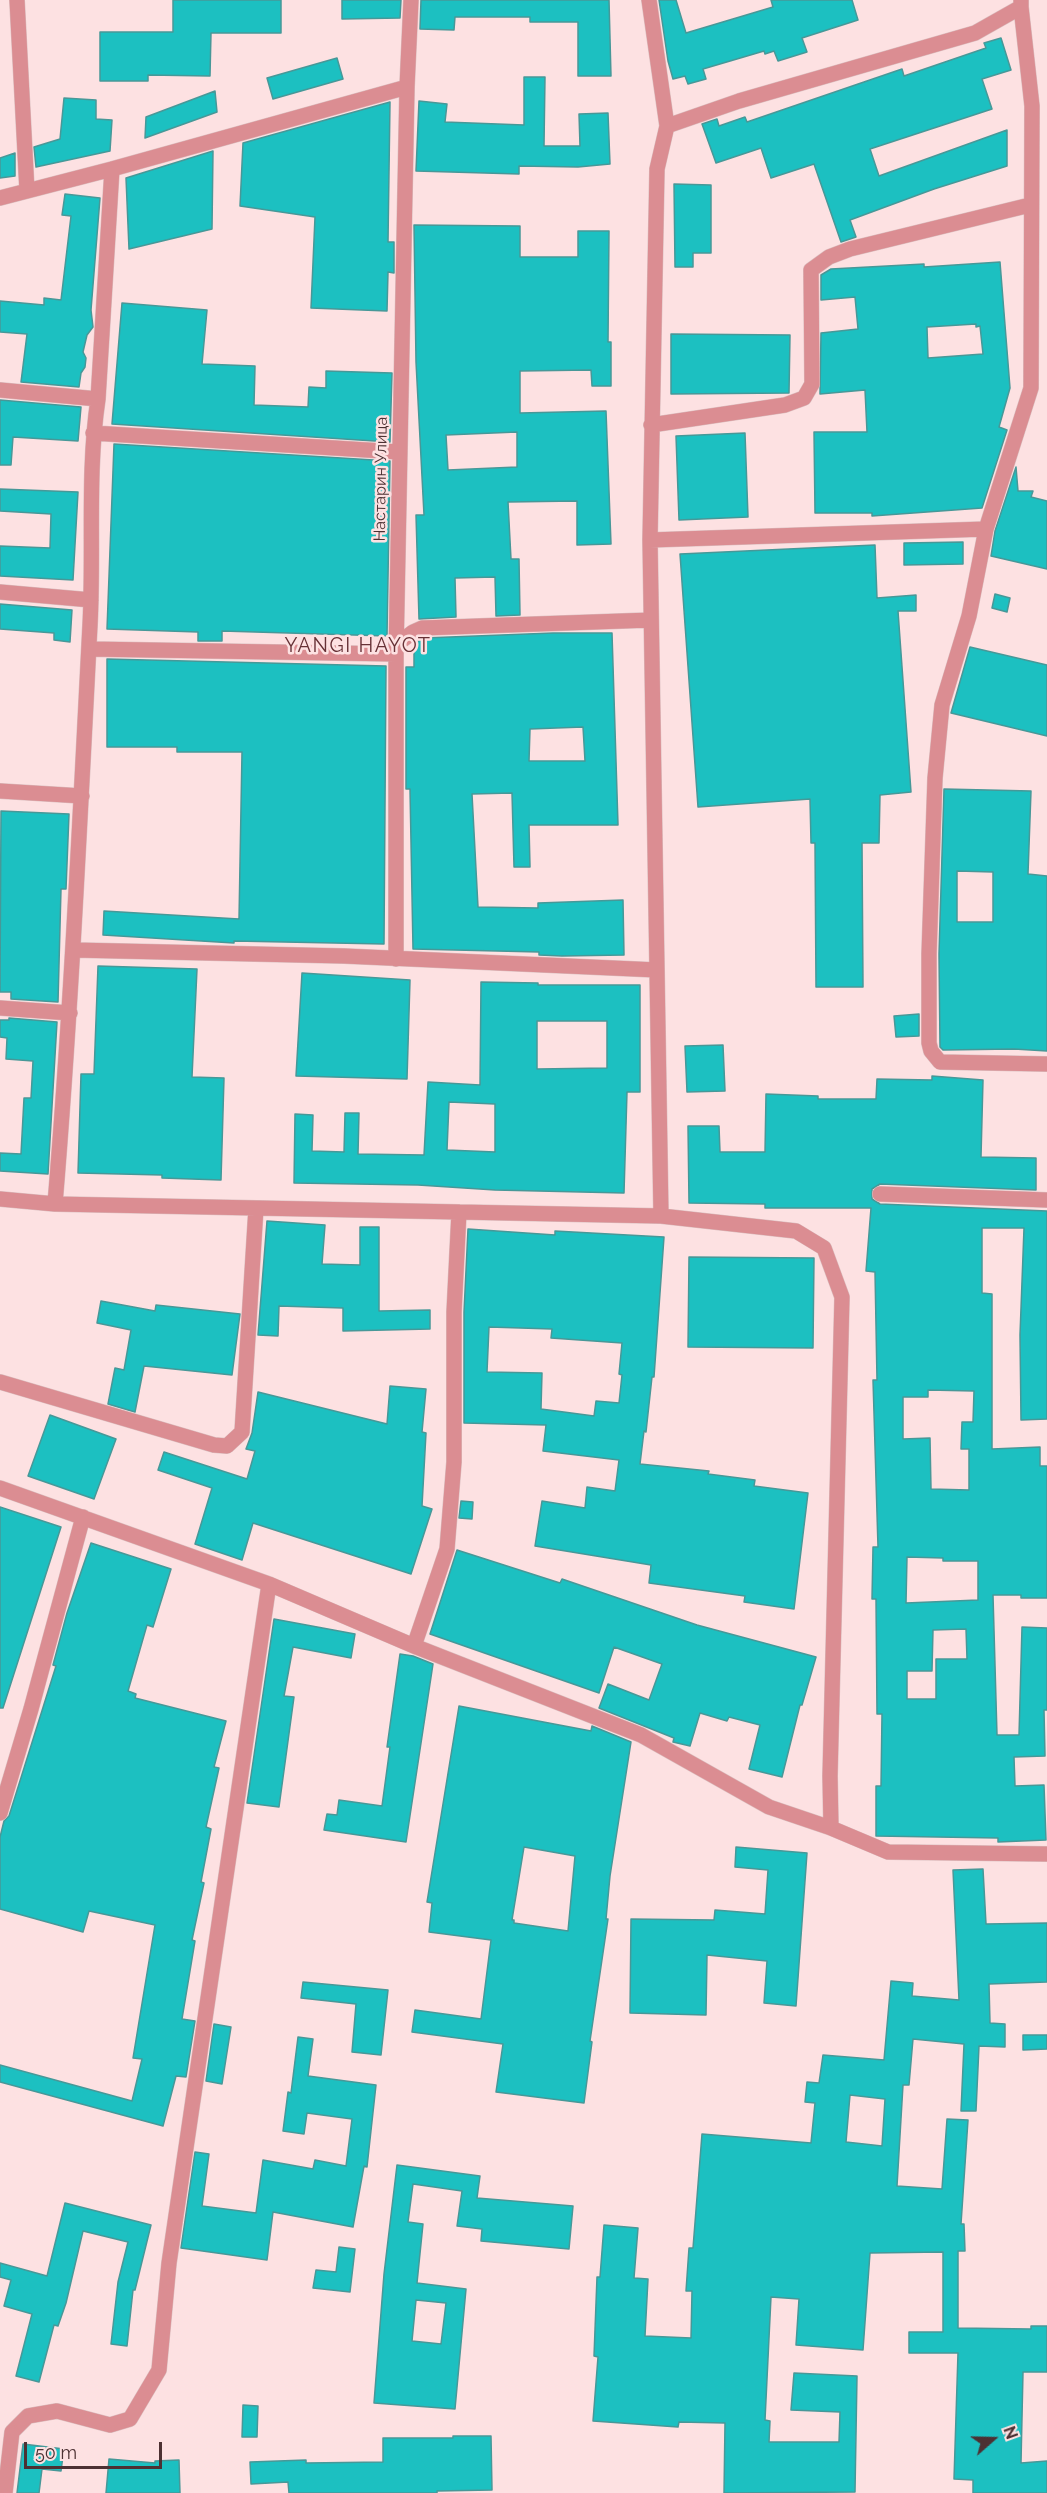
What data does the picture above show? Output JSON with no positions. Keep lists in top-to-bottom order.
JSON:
{
  "streets": {
    "street": ["Настарин Улица"]
  },
  "districts": ["YANGI HAYOT"],
  "scale_bar": "50 m",
  "north": "right"
}
